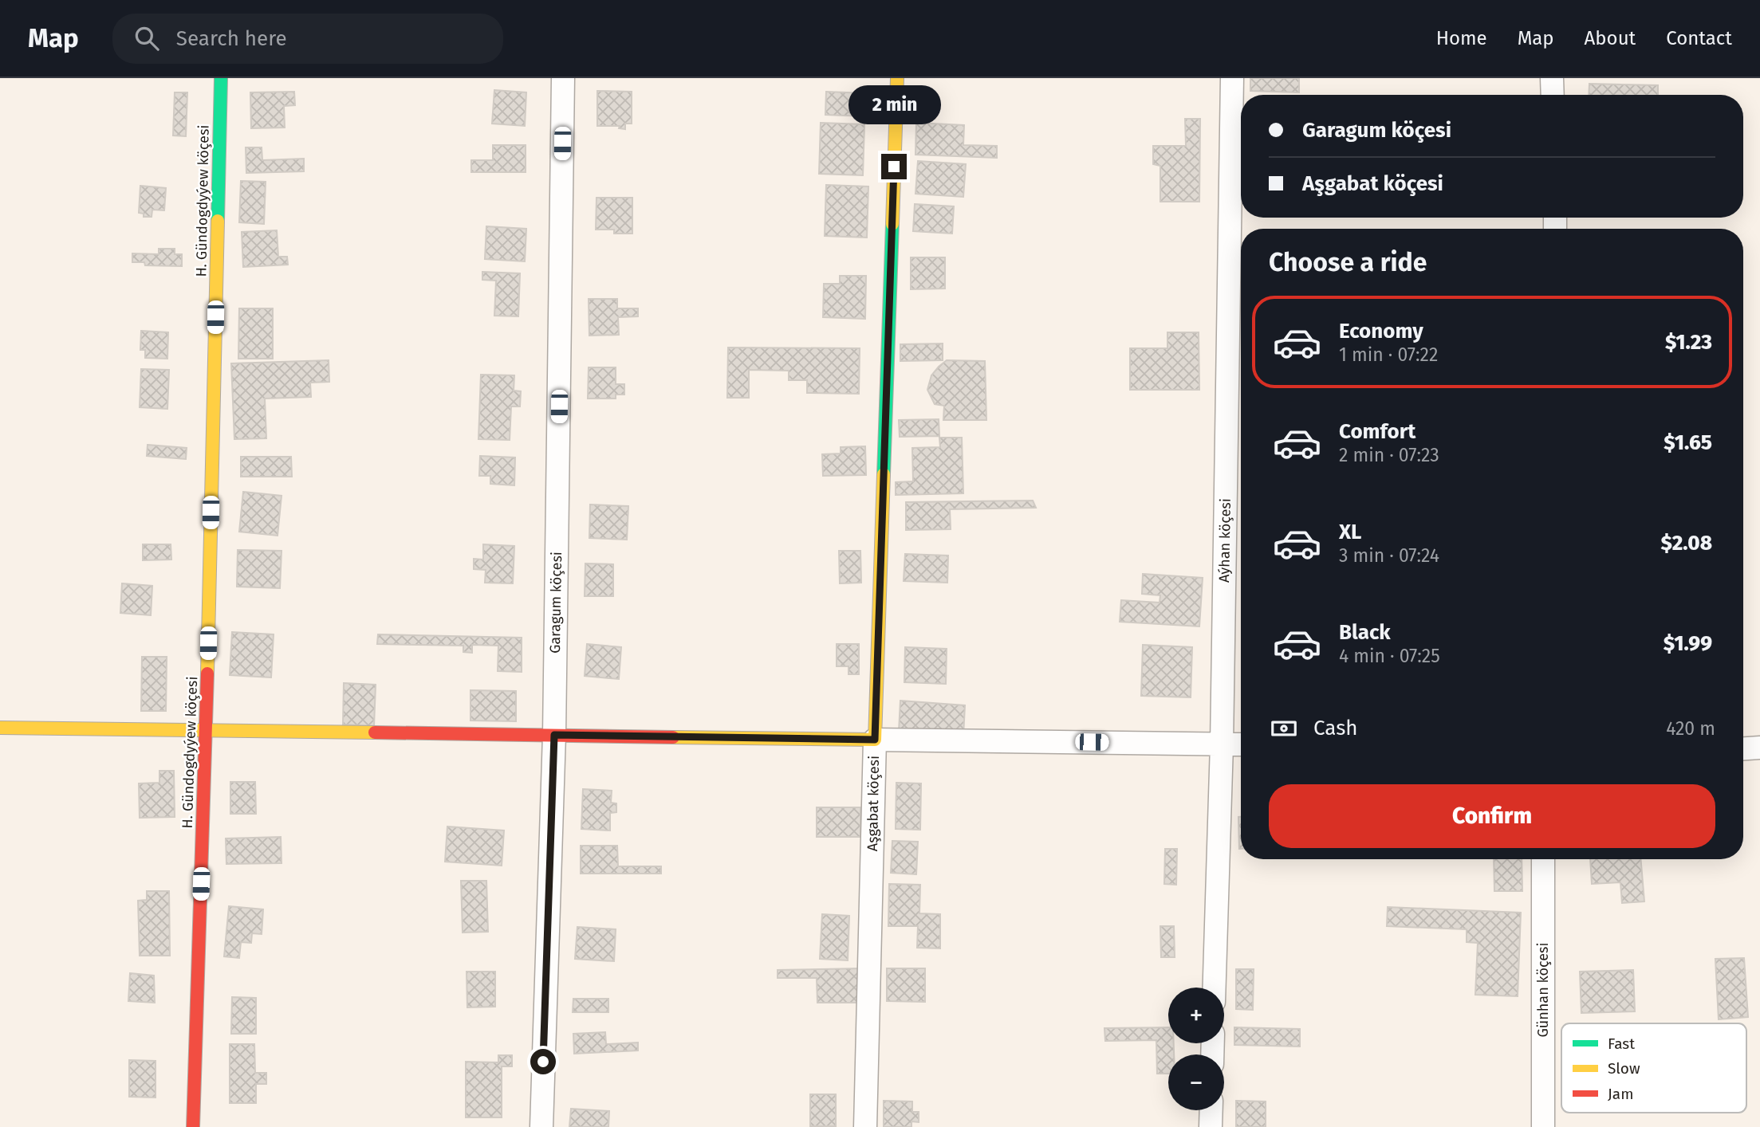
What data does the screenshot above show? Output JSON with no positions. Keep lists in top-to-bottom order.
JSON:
{
  "streets": {
    "street": [
      "H. Gündogdyýew köçesi",
      "Aýhan köçesi",
      "Garagum köçesi",
      "Aşgabat köçesi",
      "Günhan köçesi"
    ]
  },
  "legend": ["Fast", "Slow", "Jam"],
  "page": {
    "header": "Map",
    "search": "Search here",
    "nav": [
      "Home",
      "Map",
      "About",
      "Contact"
    ],
    "bubble": "2 min",
    "banner": ["Garagum köçesi", "Aşgabat köçesi"],
    "heading": "Choose a ride",
    "list": [
      {
        "name": "Economy",
        "note": "1 min · 07:22",
        "value": "$1.23"
      },
      {
        "name": "Comfort",
        "note": "2 min · 07:23",
        "value": "$1.65"
      },
      {
        "name": "XL",
        "note": "3 min · 07:24",
        "value": "$2.08"
      },
      {
        "name": "Black",
        "note": "4 min · 07:25",
        "value": "$1.99"
      }
    ],
    "pay": ["Cash", "420 m"],
    "buttons": "Confirm",
    "map_buttons": ["+", "−"]
  }
}
